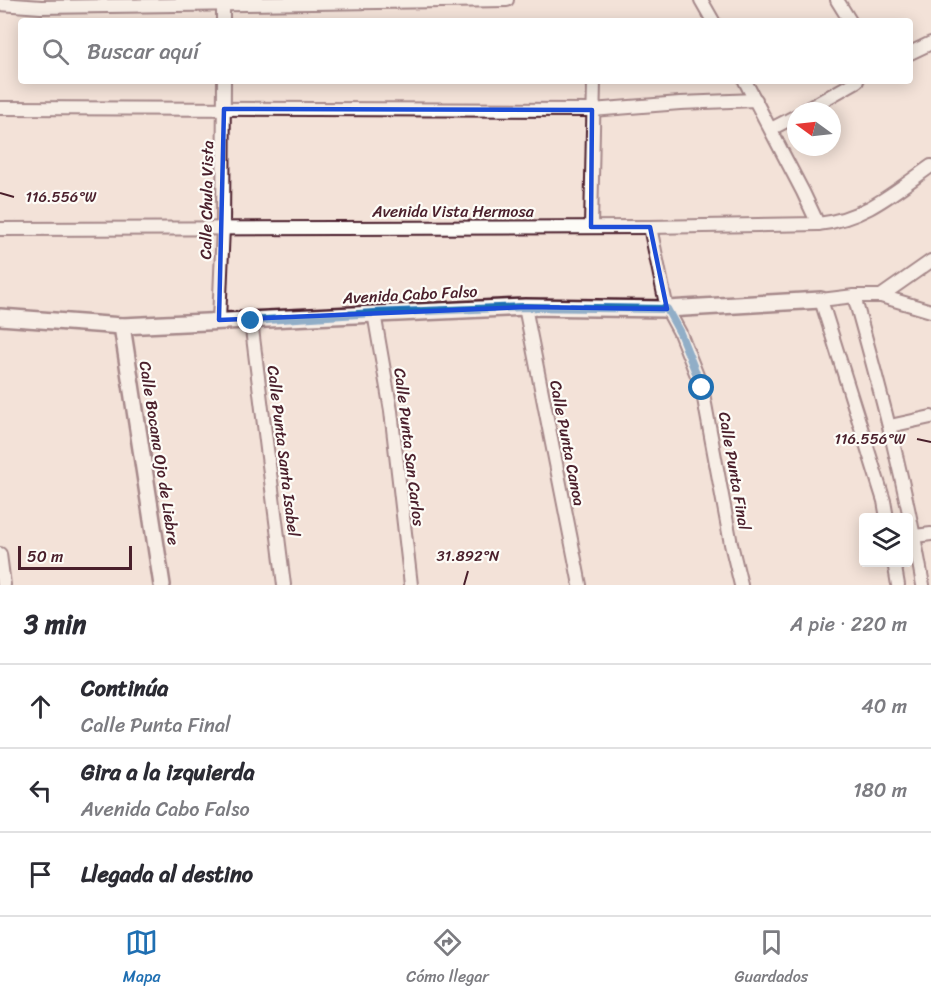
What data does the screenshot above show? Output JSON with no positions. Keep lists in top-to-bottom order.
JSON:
{
  "streets": {
    "street": [
      "Calle Chula Vista",
      "Avenida Vista Hermosa",
      "Avenida Cabo Falso",
      "Calle Punta Canoa",
      "Calle Punta San Carlos",
      "Calle Punta Santa Isabel",
      "Calle Bocana Ojo de Liebre",
      "Calle Punta Final"
    ]
  },
  "crossings": [
    ["Calle Chula Vista", "Avenida Vista Hermosa"],
    ["Calle Chula Vista", "Avenida Cabo Falso"],
    ["Avenida Vista Hermosa", "Calle Punta Final"],
    ["Avenida Cabo Falso", "Calle Punta Canoa"],
    ["Avenida Cabo Falso", "Calle Punta San Carlos"],
    ["Avenida Cabo Falso", "Calle Punta Santa Isabel"],
    ["Avenida Cabo Falso", "Calle Bocana Ojo de Liebre"],
    ["Avenida Cabo Falso", "Calle Punta Final"]
  ],
  "scale_bar": "50 m",
  "north": "left",
  "page": {
    "search": "Buscar aquí",
    "scale": "50 m",
    "heading": ["3 min", "A pie · 220 m"],
    "list": [
      ["Continúa", "Calle Punta Final", "40 m"],
      ["Gira a la izquierda", "Avenida Cabo Falso", "180 m"],
      "Llegada al destino"
    ],
    "nav": ["Mapa", "Cómo llegar", "Guardados"]
  },
  "coordinates": ["116.556°W", "31.892°N"]
}
